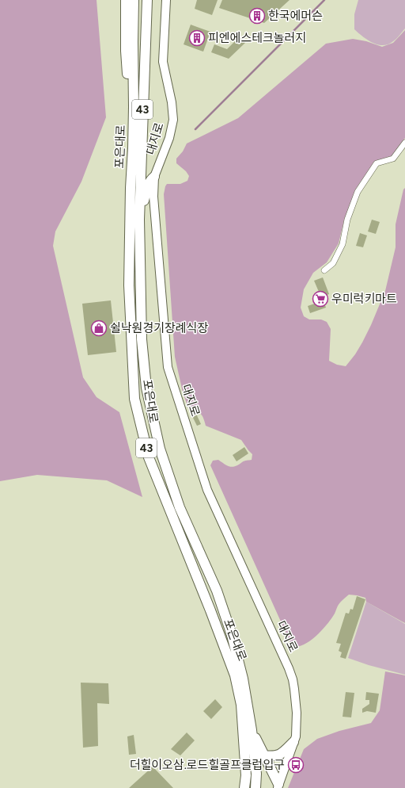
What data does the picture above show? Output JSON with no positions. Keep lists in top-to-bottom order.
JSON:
{
  "streets": {
    "highway": ["43", "포은대로"],
    "main road": ["대지로"]
  },
  "places": {
    "building": ["한국에머슨", "피엔에스테크놀러지"],
    "supermarket": ["우미럭키마트"],
    "shop": ["쉴낙원경기장례식장"],
    "bus stop": ["더힐이오삼.로드힐골프클럽입구"]
  }
}
